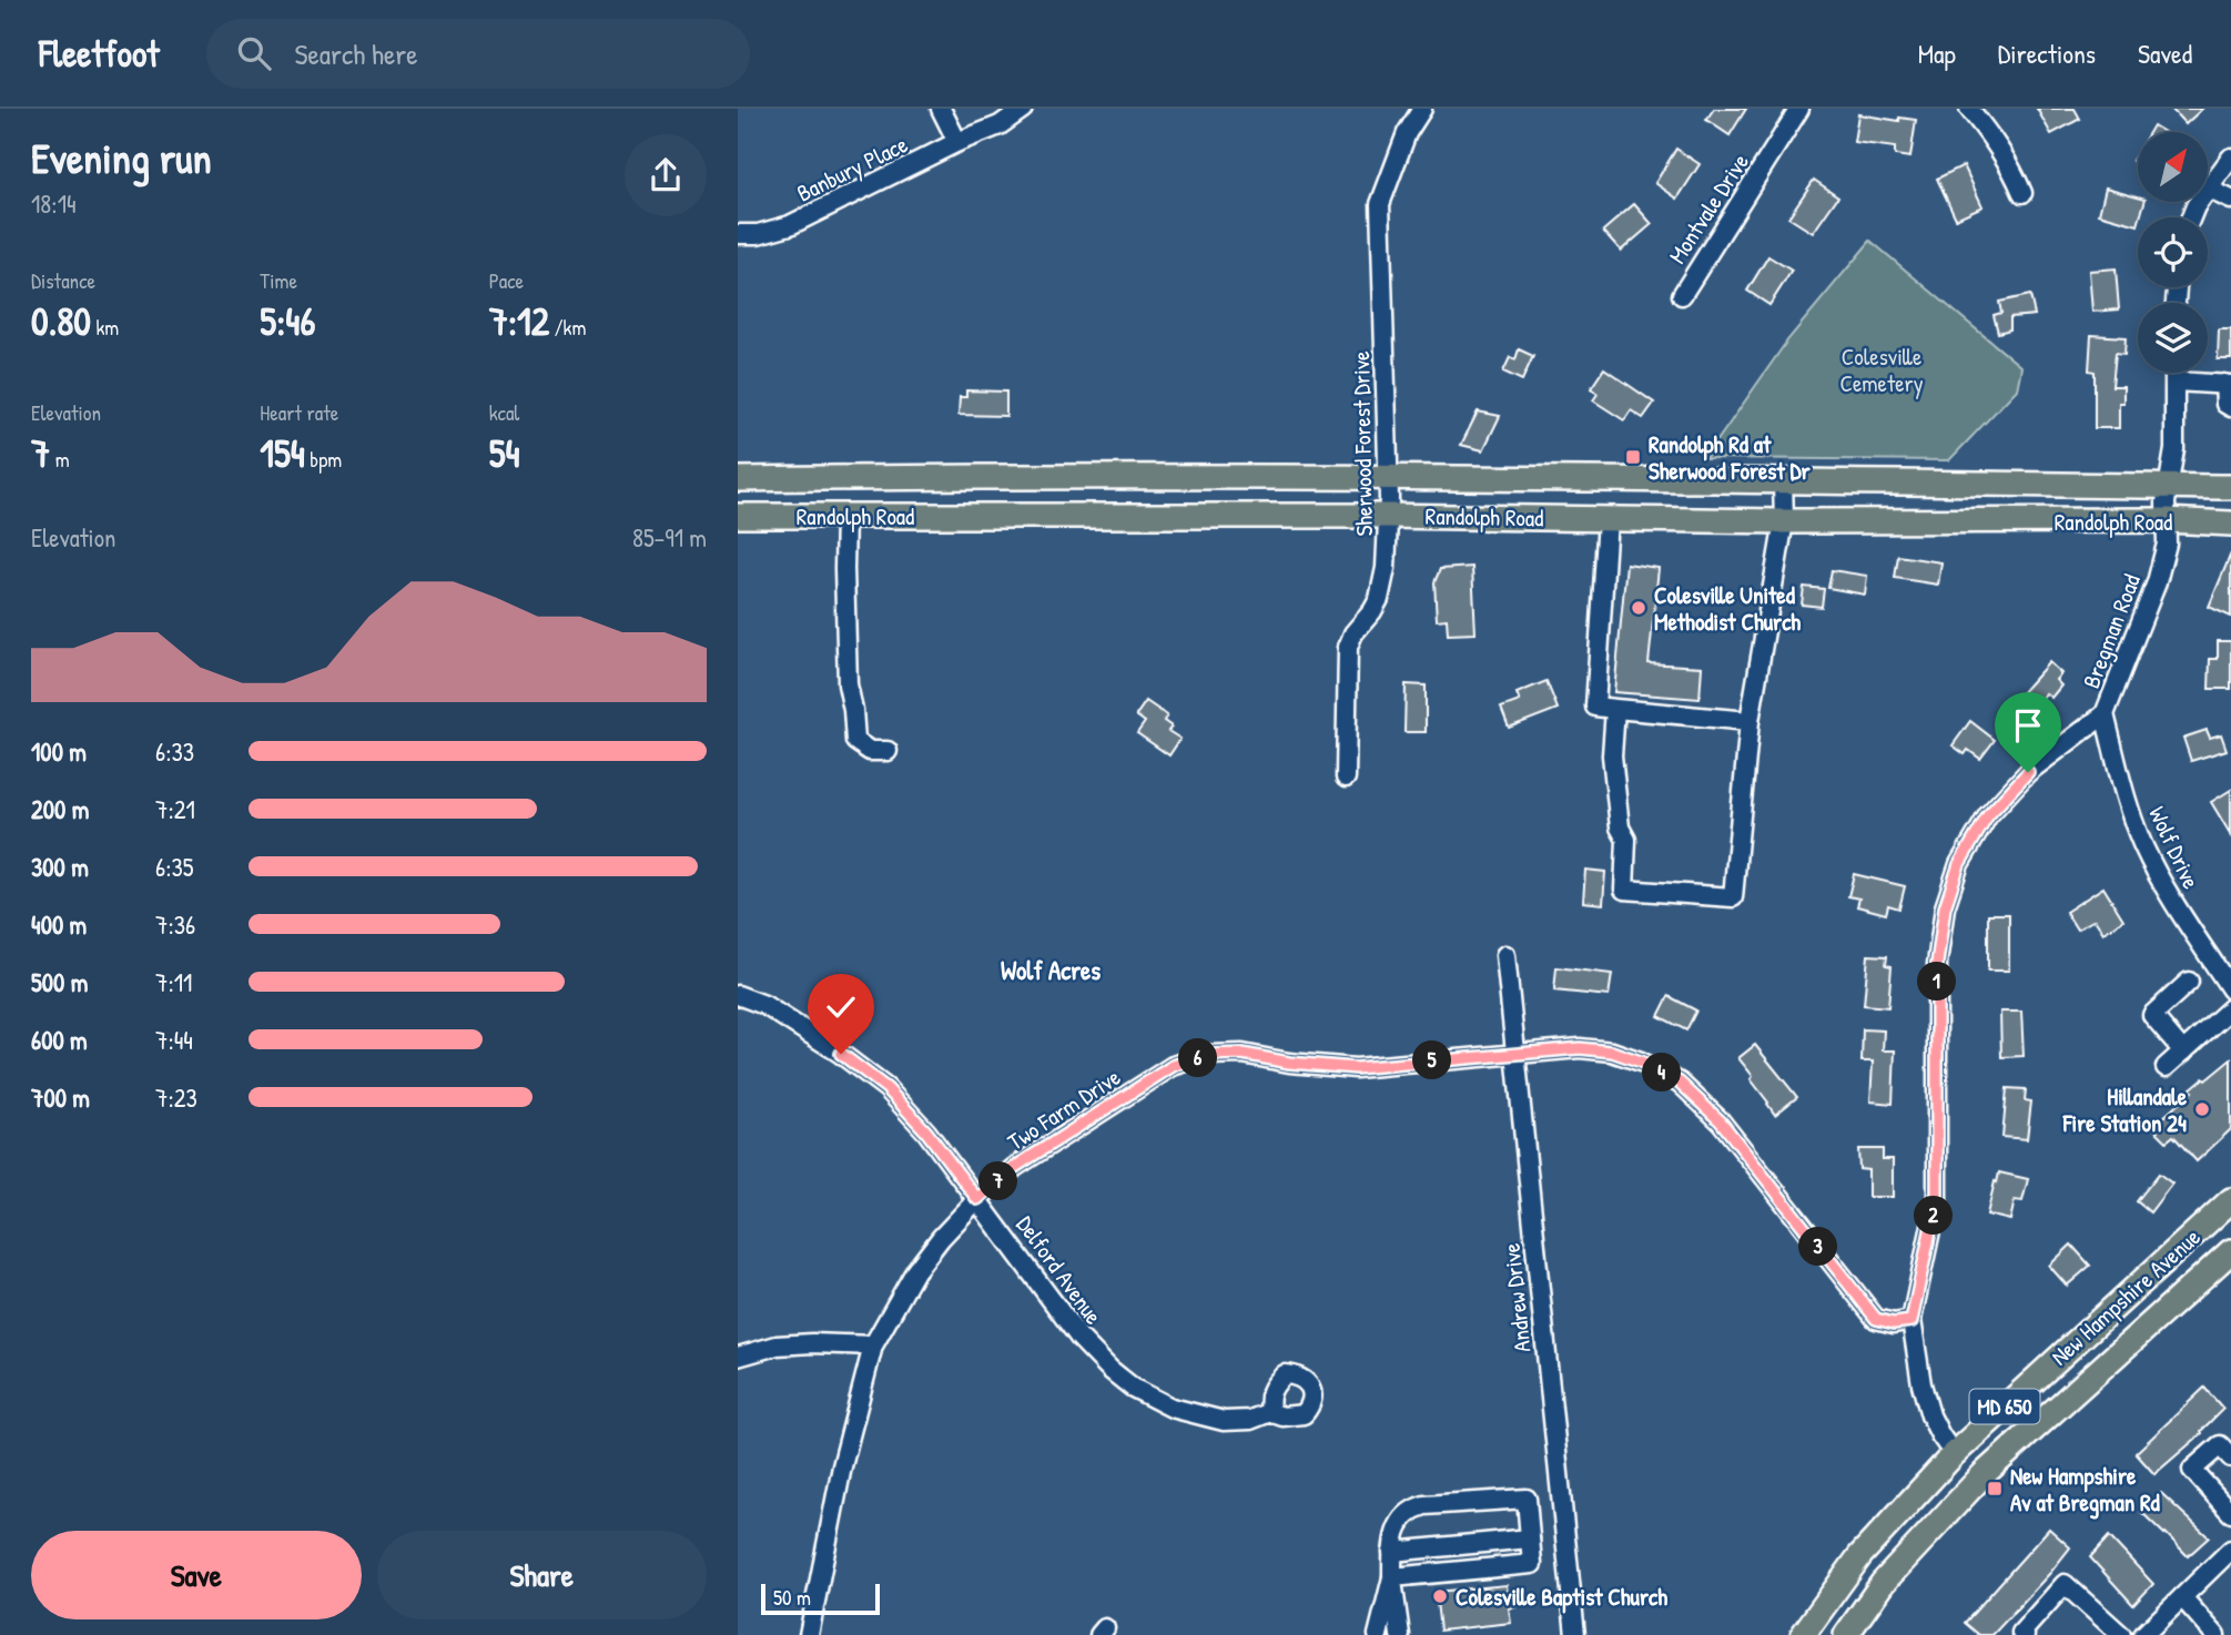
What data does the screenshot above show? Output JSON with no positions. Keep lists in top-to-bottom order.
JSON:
{
  "streets": {
    "main road": ["Randolph Road", "New Hampshire Avenue", "MD 650"],
    "street": [
      "Banbury Place",
      "Montvale Drive",
      "Sherwood Forest Drive",
      "Bregman Road",
      "Wolf Drive",
      "Two Farm Drive",
      "Delford Avenue",
      "Andrew Drive"
    ]
  },
  "crossings": [
    ["Sherwood Forest Drive", "Randolph Road"],
    ["Randolph Road", "Bregman Road"],
    ["Bregman Road", "Wolf Drive"],
    ["Bregman Road", "Two Farm Drive"],
    ["Two Farm Drive", "Delford Avenue"],
    ["Two Farm Drive", "Andrew Drive"]
  ],
  "districts": ["Wolf Acres"],
  "parks": ["Colesville Cemetery"],
  "places": {
    "transit": ["Randolph Rd at Sherwood Forest Dr", "New Hampshire Av at Bregman Rd"],
    "other": ["Colesville United Methodist Church", "Hillandale Fire Station 24", "Colesville Baptist Church"]
  },
  "scale_bar": "50 m",
  "north": "top right",
  "page": {
    "header": "Fleetfoot",
    "search": "Search here",
    "nav": ["Map", "Directions", "Saved"],
    "heading": ["Evening run", "18:14"],
    "stats": [
      ["Distance", "0.80 km"],
      ["Time", "5:46"],
      ["Pace", "7:12 /km"],
      ["Elevation", "7 m"],
      ["Heart rate", "154 bpm"],
      ["kcal", "54"]
    ],
    "chart": ["Elevation", "85–91 m"],
    "list": [
      {
        "name": "100 m",
        "note": "6:33"
      },
      {
        "name": "200 m",
        "note": "7:21"
      },
      {
        "name": "300 m",
        "note": "6:35"
      },
      {
        "name": "400 m",
        "note": "7:36"
      },
      {
        "name": "500 m",
        "note": "7:11"
      },
      {
        "name": "600 m",
        "note": "7:44"
      },
      {
        "name": "700 m",
        "note": "7:23"
      }
    ],
    "pins": [
      "1",
      "6",
      "5",
      "4",
      "7",
      "2",
      "3"
    ],
    "buttons": ["Save", "Share"],
    "scale": "50 m"
  }
}
